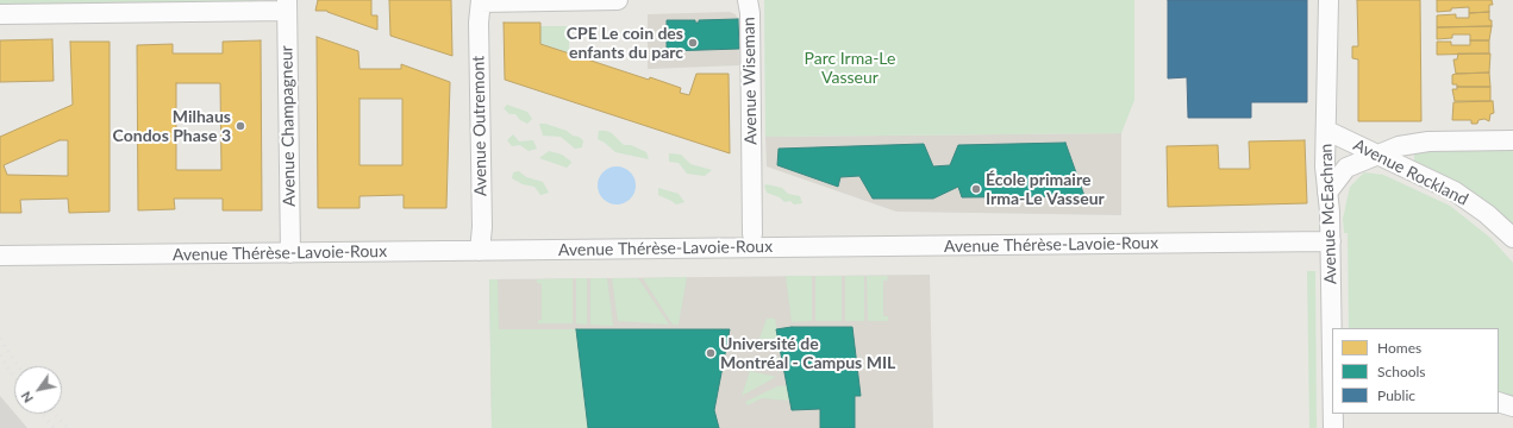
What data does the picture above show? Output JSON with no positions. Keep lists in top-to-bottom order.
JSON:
{
  "streets": {
    "street": [
      "Avenue Wiseman",
      "Avenue Champagneur",
      "Avenue Outremont",
      "Avenue Rockland",
      "Avenue McEachran",
      "Avenue Thérèse-Lavoie-Roux"
    ]
  },
  "crossings": [
    ["Avenue Champagneur", "Avenue Thérèse-Lavoie-Roux"],
    ["Avenue Outremont", "Avenue Thérèse-Lavoie-Roux"],
    ["Avenue Rockland", "Avenue McEachran"],
    ["Avenue McEachran", "Avenue Thérèse-Lavoie-Roux"]
  ],
  "parks": ["Parc Irma-Le Vasseur"],
  "places": [
    "CPE Le coin des enfants du parc",
    "Milhaus Condos Phase 3",
    "École primaire Irma-Le Vasseur",
    "Université de Montréal - Campus MIL"
  ],
  "legend": ["Homes", "Schools", "Public"],
  "north": "bottom left"
}
